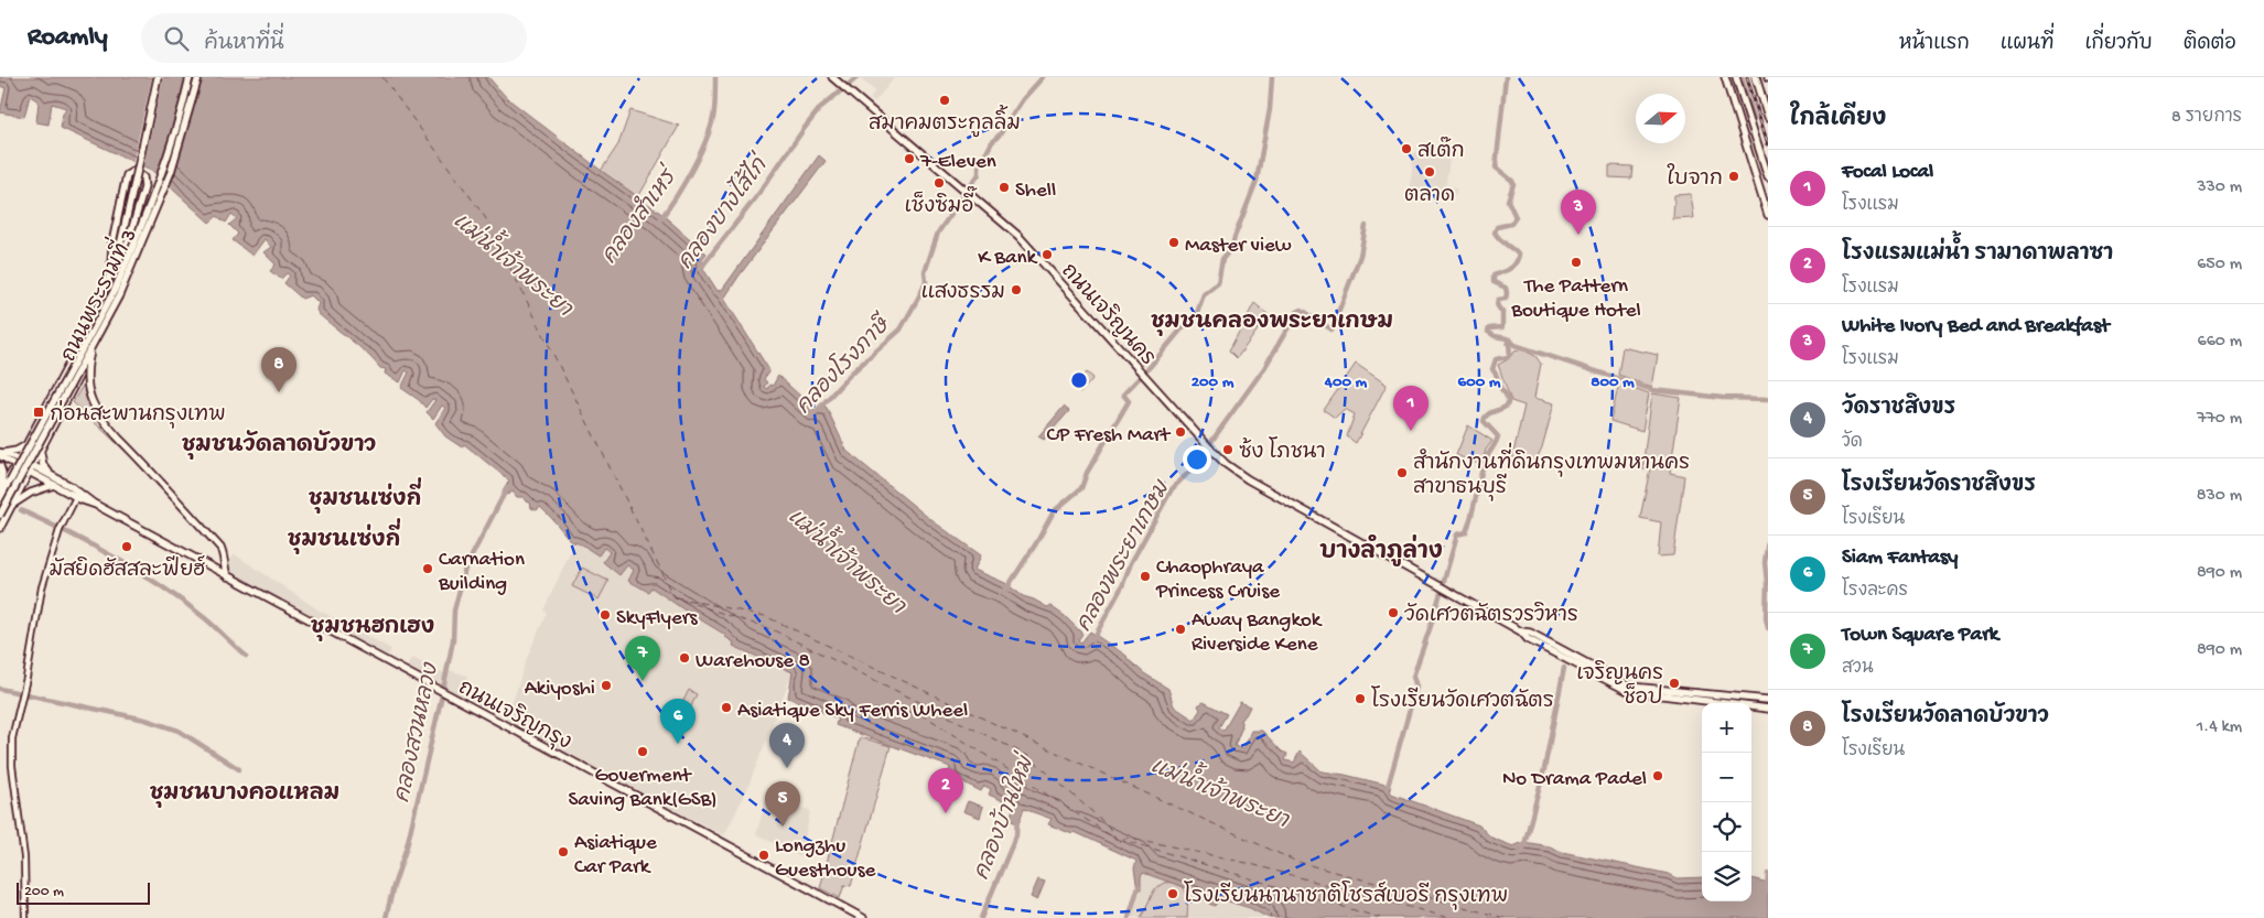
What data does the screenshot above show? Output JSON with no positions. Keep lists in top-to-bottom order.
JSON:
{
  "streets": {
    "main road": ["ถนนพระรามที่ 3", "ถนนเจริญนคร", "ถนนเจริญกรุง"]
  },
  "districts": [
    "ชุมชนคลองพระยาเกษม",
    "ชุมชนวัดลาดบัวขาว",
    "ชุมชนเซ่งกี่",
    "ชุมชนเซ่งกี่",
    "บางลำภูล่าง",
    "ชุมชนฮกเฮง",
    "ชุมชนบางคอแหลม"
  ],
  "water": [
    "คลองบางไส้ไก่",
    "คลองสำเหร่",
    "แม่น้ำเจ้าพระยา",
    "คลองโรงภาษี",
    "คลองพระยาเกษม",
    "คลองสวนหลวง",
    "คลองบ้านใหม่"
  ],
  "places": {
    "other": [
      "สมาคมตระกูลลิ้ม",
      "สเต๊ก",
      "7-Eleven",
      "ตลาด",
      "ใบจาก",
      "เช็งซิมอี๊",
      "Shell",
      "Master view",
      "K Bank",
      "The Pattern Boutique Hotel",
      "แสงธรรม",
      "CP Fresh Mart",
      "ซ้ง โภชนา",
      "สํานักงานที่ดินกรุงเทพมหานคร สาขาธนบุรี",
      "มัสยิดฮัสสละฟียฮ์",
      "Carnation Building",
      "Chaophraya Princess Cruise",
      "วัดเศวตฉัตรวรวิหาร",
      "SkyFlyers",
      "Away Bangkok Riverside Kene",
      "Warehouse 8",
      "เจริญนคร ช็อป",
      "Akiyoshi",
      "โรงเรียนวัดเศวตฉัตร",
      "Asiatique Sky Ferris Wheel",
      "Goverment Saving Bank(GSB)",
      "No Drama Padel",
      "Asiatique Car Park",
      "Longzhu Guesthouse",
      "โรงเรียนนานาชาติโชรส์เบอรี กรุงเทพ"
    ],
    "transit": ["ก่อนสะพานกรุงเทพ"]
  },
  "scale_bar": "200 m",
  "north": "right",
  "page": {
    "header": "Roamly",
    "search": "ค้นหาที่นี่",
    "nav": [
      "หน้าแรก",
      "แผนที่",
      "เกี่ยวกับ",
      "ติดต่อ"
    ],
    "heading": ["ใกล้เคียง", "8 รายการ"],
    "list": [
      {
        "mark": "1",
        "name": "Focal Local",
        "note": "โรงแรม",
        "value": "330 m"
      },
      {
        "mark": "2",
        "name": "โรงแรมแม่น้ำ รามาดาพลาซา",
        "note": "โรงแรม",
        "value": "650 m"
      },
      {
        "mark": "3",
        "name": "White Ivory Bed and Breakfast",
        "note": "โรงแรม",
        "value": "660 m"
      },
      {
        "mark": "4",
        "name": "วัดราชสิงขร",
        "note": "วัด",
        "value": "770 m"
      },
      {
        "mark": "5",
        "name": "โรงเรียนวัดราชสิงขร",
        "note": "โรงเรียน",
        "value": "830 m"
      },
      {
        "mark": "6",
        "name": "Siam Fantasy",
        "note": "โรงละคร",
        "value": "890 m"
      },
      {
        "mark": "7",
        "name": "Town Square Park",
        "note": "สวน",
        "value": "890 m"
      },
      {
        "mark": "8",
        "name": "โรงเรียนวัดลาดบัวขาว",
        "note": "โรงเรียน",
        "value": "1.4 km"
      }
    ],
    "pins": [
      "3",
      "8",
      "1",
      "7",
      "6",
      "4",
      "2",
      "5"
    ],
    "map_buttons": ["+", "−"],
    "scale": "200 m"
  },
  "rings": [
    "200 m",
    "400 m",
    "600 m",
    "800 m"
  ]
}
